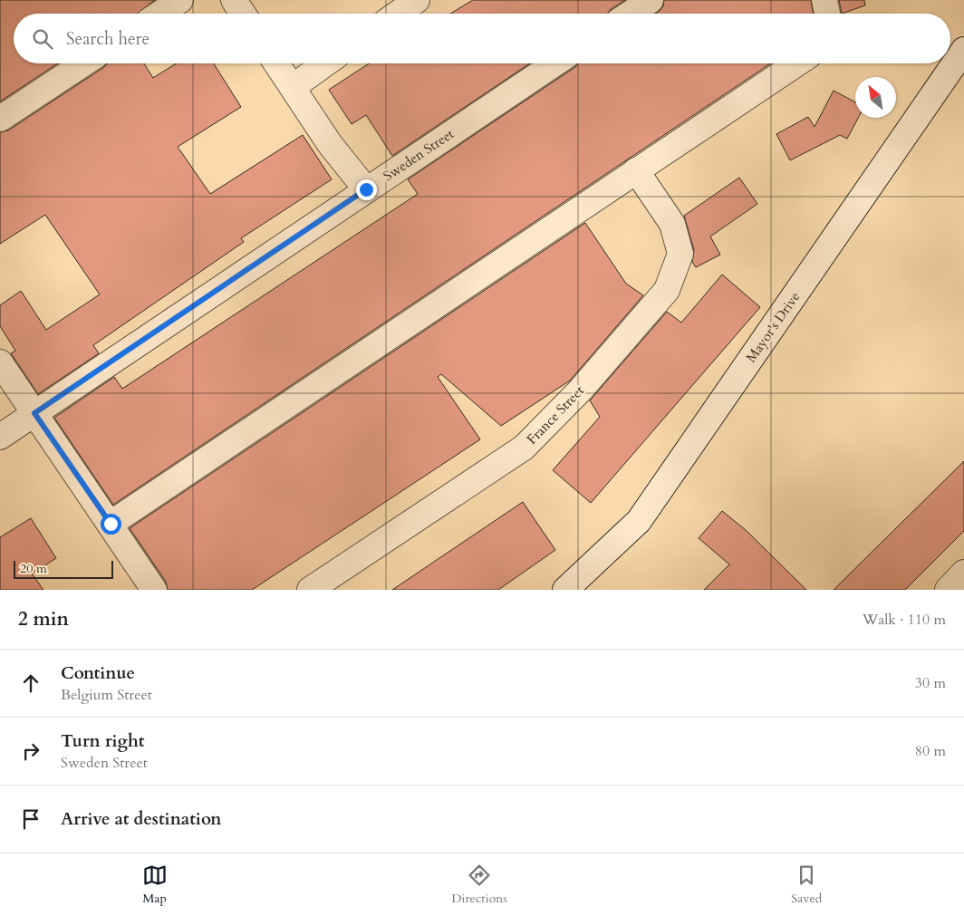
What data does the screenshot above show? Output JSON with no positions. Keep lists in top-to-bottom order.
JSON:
{
  "streets": {
    "street": ["Sweden Street", "Mayor's Drive", "France Street"]
  },
  "scale_bar": "20 m",
  "north": "top left",
  "page": {
    "search": "Search here",
    "scale": "20 m",
    "heading": ["2 min", "Walk · 110 m"],
    "list": [
      ["Continue", "Belgium Street", "30 m"],
      ["Turn right", "Sweden Street", "80 m"],
      "Arrive at destination"
    ],
    "nav": ["Map", "Directions", "Saved"]
  }
}
